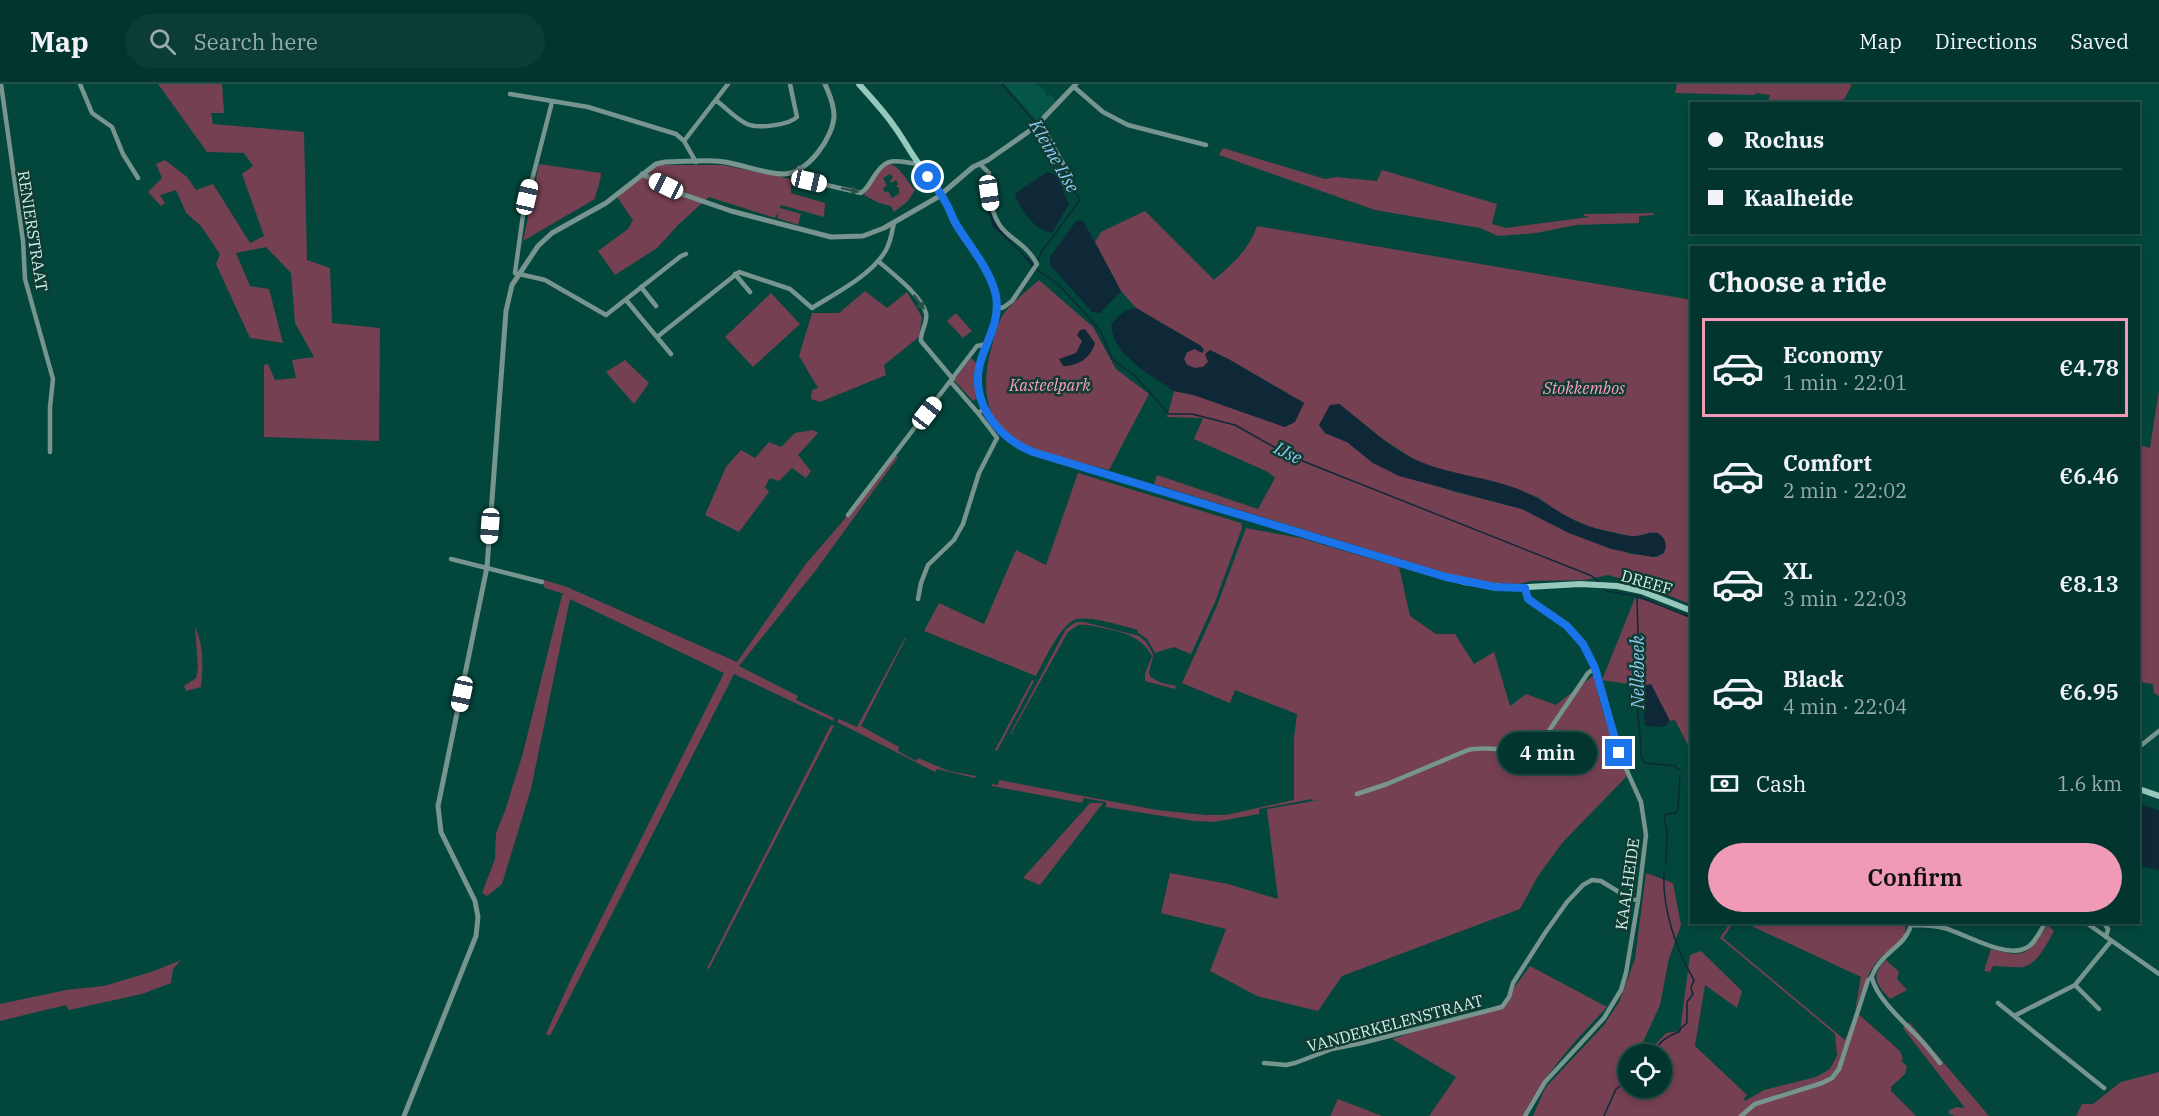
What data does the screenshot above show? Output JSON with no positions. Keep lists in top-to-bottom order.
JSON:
{
  "streets": {
    "main road": ["DREEF"],
    "street": ["RENIERSTRAAT", "KAALHEIDE", "VANDERKELENSTRAAT"]
  },
  "crossings": [
    ["DREEF", "KAALHEIDE"],
    ["KAALHEIDE", "VANDERKELENSTRAAT"]
  ],
  "water": ["Kleine IJse", "IJse", "Nellebeek"],
  "parks": ["Kasteelpark", "Stokkembos"],
  "page": {
    "header": "Map",
    "search": "Search here",
    "nav": ["Map", "Directions", "Saved"],
    "banner": ["Rochus", "Kaalheide"],
    "heading": "Choose a ride",
    "list": [
      {
        "name": "Economy",
        "note": "1 min · 22:01",
        "value": "€4.78"
      },
      {
        "name": "Comfort",
        "note": "2 min · 22:02",
        "value": "€6.46"
      },
      {
        "name": "XL",
        "note": "3 min · 22:03",
        "value": "€8.13"
      },
      {
        "name": "Black",
        "note": "4 min · 22:04",
        "value": "€6.95"
      }
    ],
    "bubble": "4 min",
    "pay": ["Cash", "1.6 km"],
    "buttons": "Confirm"
  }
}
